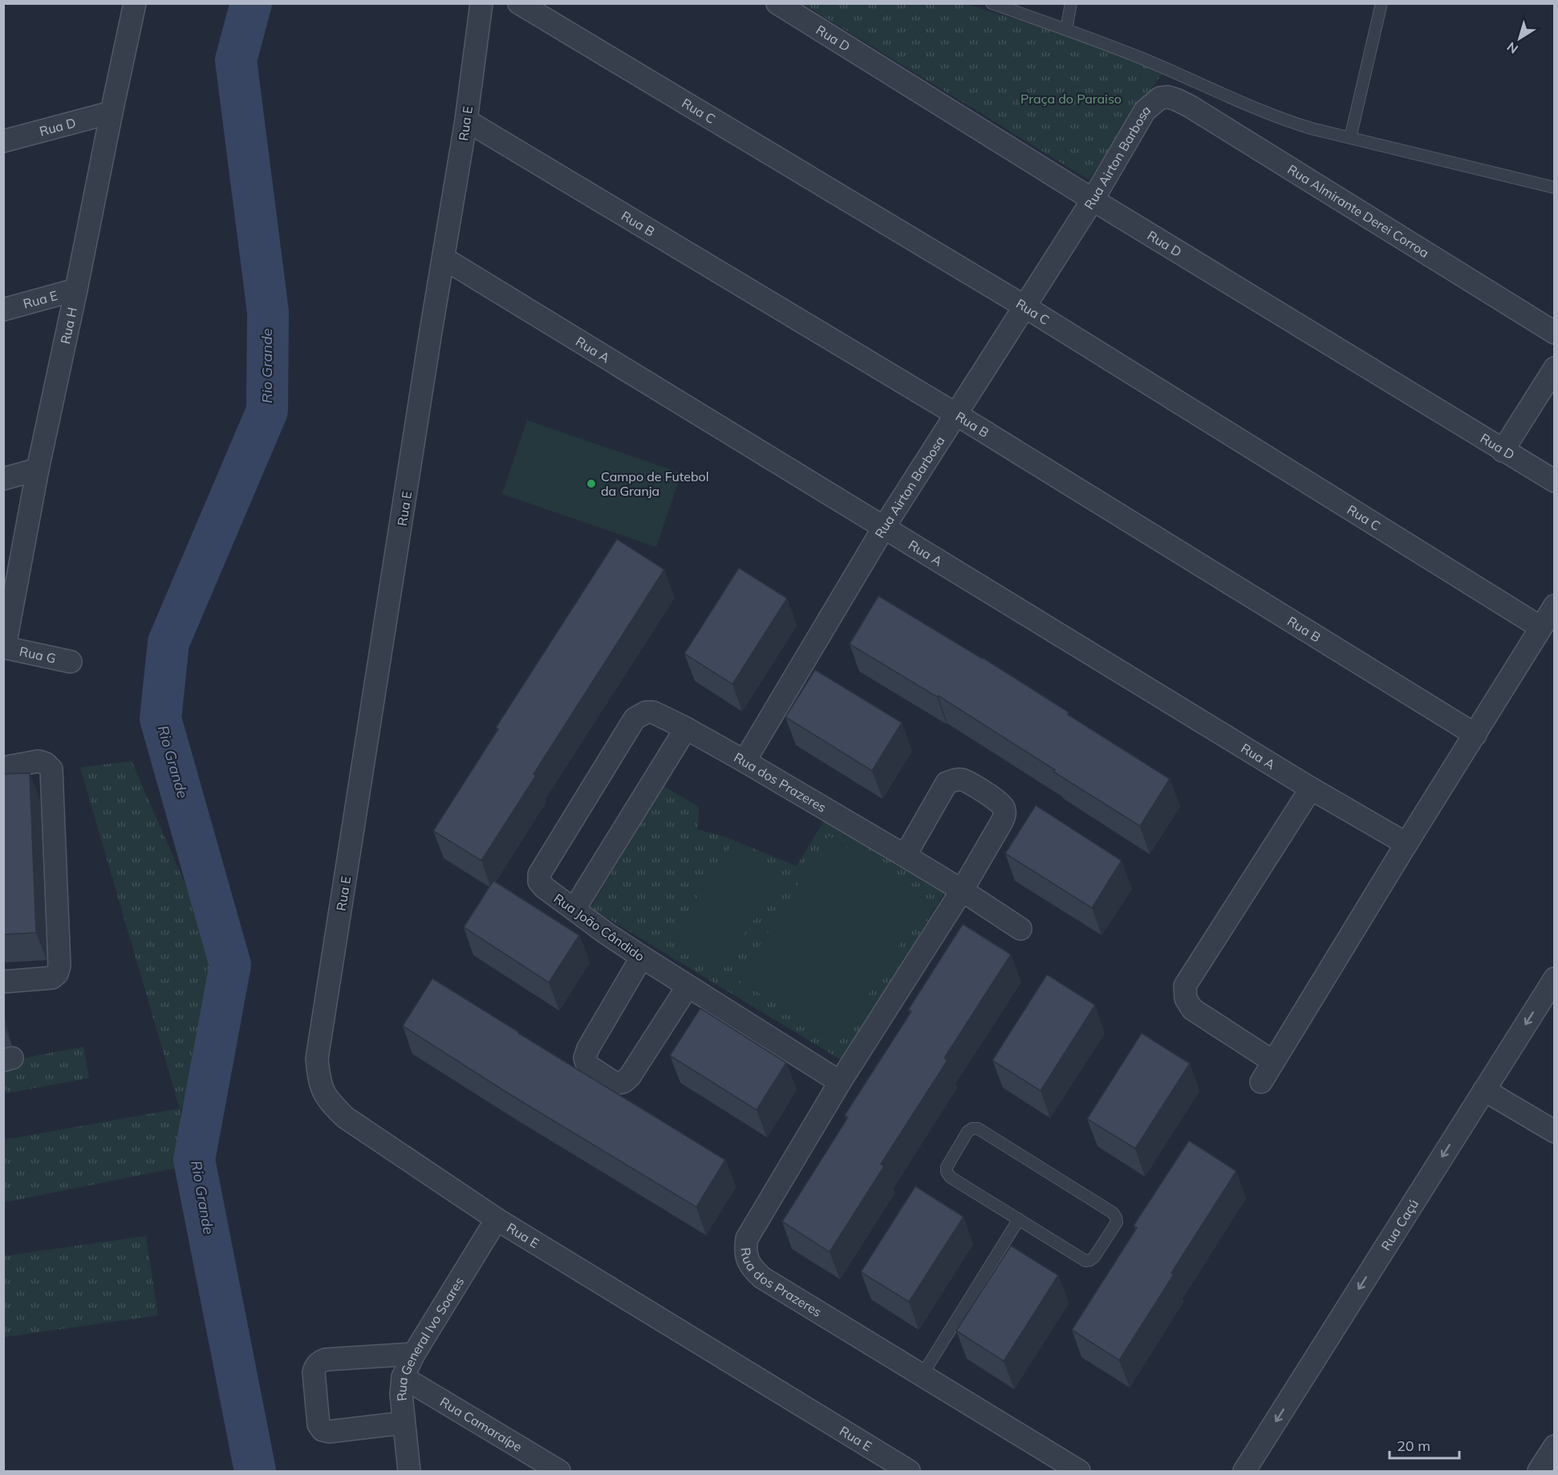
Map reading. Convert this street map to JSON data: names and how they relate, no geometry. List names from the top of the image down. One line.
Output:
{"streets":{"street":["Rua D","Rua C","Rua E","Rua Airton Barbosa","Rua Almirante Derei Corroa","Rua B","Rua H","Rua A","Rua G","Rua dos Prazeres","Rua João Cândido","Rua Caçú","Rua General Ivo Soares","Rua Camaraípe"]},"crossings":[["Rua D","Rua Airton Barbosa"],["Rua D","Rua H"],["Rua C","Rua Airton Barbosa"],["Rua E","Rua B"],["Rua E","Rua H"],["Rua E","Rua A"],["Rua E","Rua General Ivo Soares"],["Rua Airton Barbosa","Rua Almirante Derei Corroa"],["Rua Airton Barbosa","Rua B"],["Rua Airton Barbosa","Rua A"],["Rua Airton Barbosa","Rua dos Prazeres"],["Rua H","Rua G"],["Rua dos Prazeres","Rua João Cândido"],["Rua General Ivo Soares","Rua Camaraípe"]],"one_way":["Rua Caçú"],"water":["Rio Grande"],"parks":["Praça do Paraiso"],"places":["Campo de Futebol da Granja"],"scale_bar":"20 m","north":"bottom left"}
